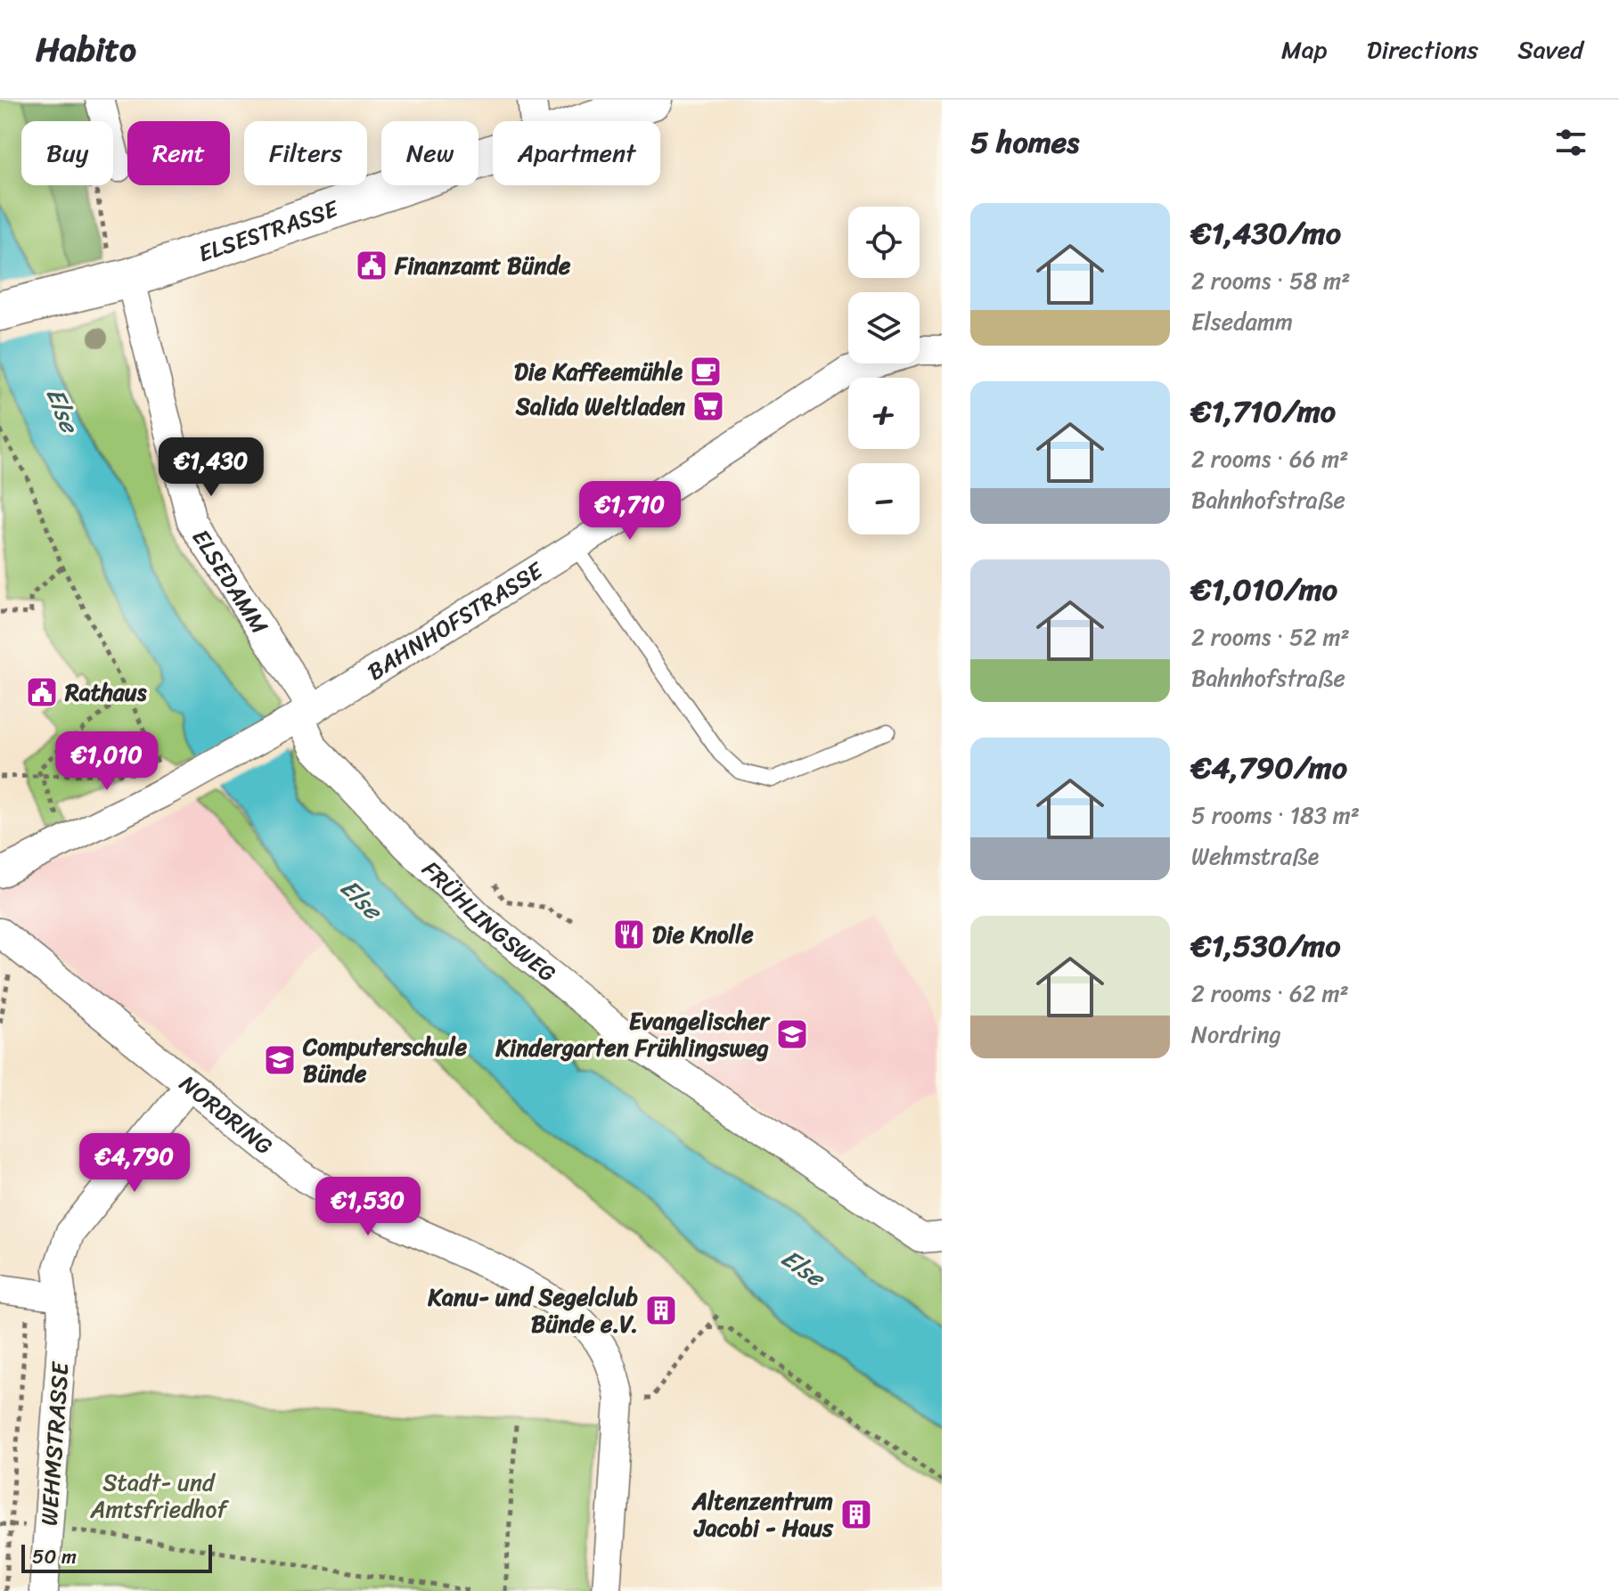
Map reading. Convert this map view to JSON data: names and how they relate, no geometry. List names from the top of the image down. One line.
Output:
{"streets":{"street":["ELSESTRASSE","ELSEDAMM","BAHNHOFSTRASSE","FRÜHLINGSWEG","NORDRING","WEHMSTRASSE"]},"crossings":[["ELSESTRASSE","ELSEDAMM"],["ELSEDAMM","BAHNHOFSTRASSE"],["ELSEDAMM","FRÜHLINGSWEG"],["BAHNHOFSTRASSE","FRÜHLINGSWEG"],["NORDRING","WEHMSTRASSE"]],"water":["Else"],"parks":["Stadt- und Amtsfriedhof"],"places":{"public building":["Finanzamt Bünde","Rathaus"],"cafe":["Die Kaffeemühle"],"supermarket":["Salida Weltladen"],"restaurant":["Die Knolle"],"school or university":["Evangelischer Kindergarten Frühlingsweg","Computerschule Bünde"],"building":["Kanu- und Segelclub Bünde e.V.","Altenzentrum Jacobi - Haus"]},"scale_bar":"50 m","page":{"header":"Habito","nav":["Map","Directions","Saved"],"heading":"5 homes","chip":["Buy","Rent","Filters","New","Apartment"],"list":[{"name":"€1,430/mo","note":"2 rooms · 58 m² · Elsedamm"},{"name":"€1,710/mo","note":"2 rooms · 66 m² · Bahnhofstraße"},{"name":"€1,010/mo","note":"2 rooms · 52 m² · Bahnhofstraße"},{"name":"€4,790/mo","note":"5 rooms · 183 m² · Wehmstraße"},{"name":"€1,530/mo","note":"2 rooms · 62 m² · Nordring"}],"map_buttons":["+","−"],"price":["€1,430","€1,710","€1,010","€4,790","€1,530"],"scale":"50 m"}}
